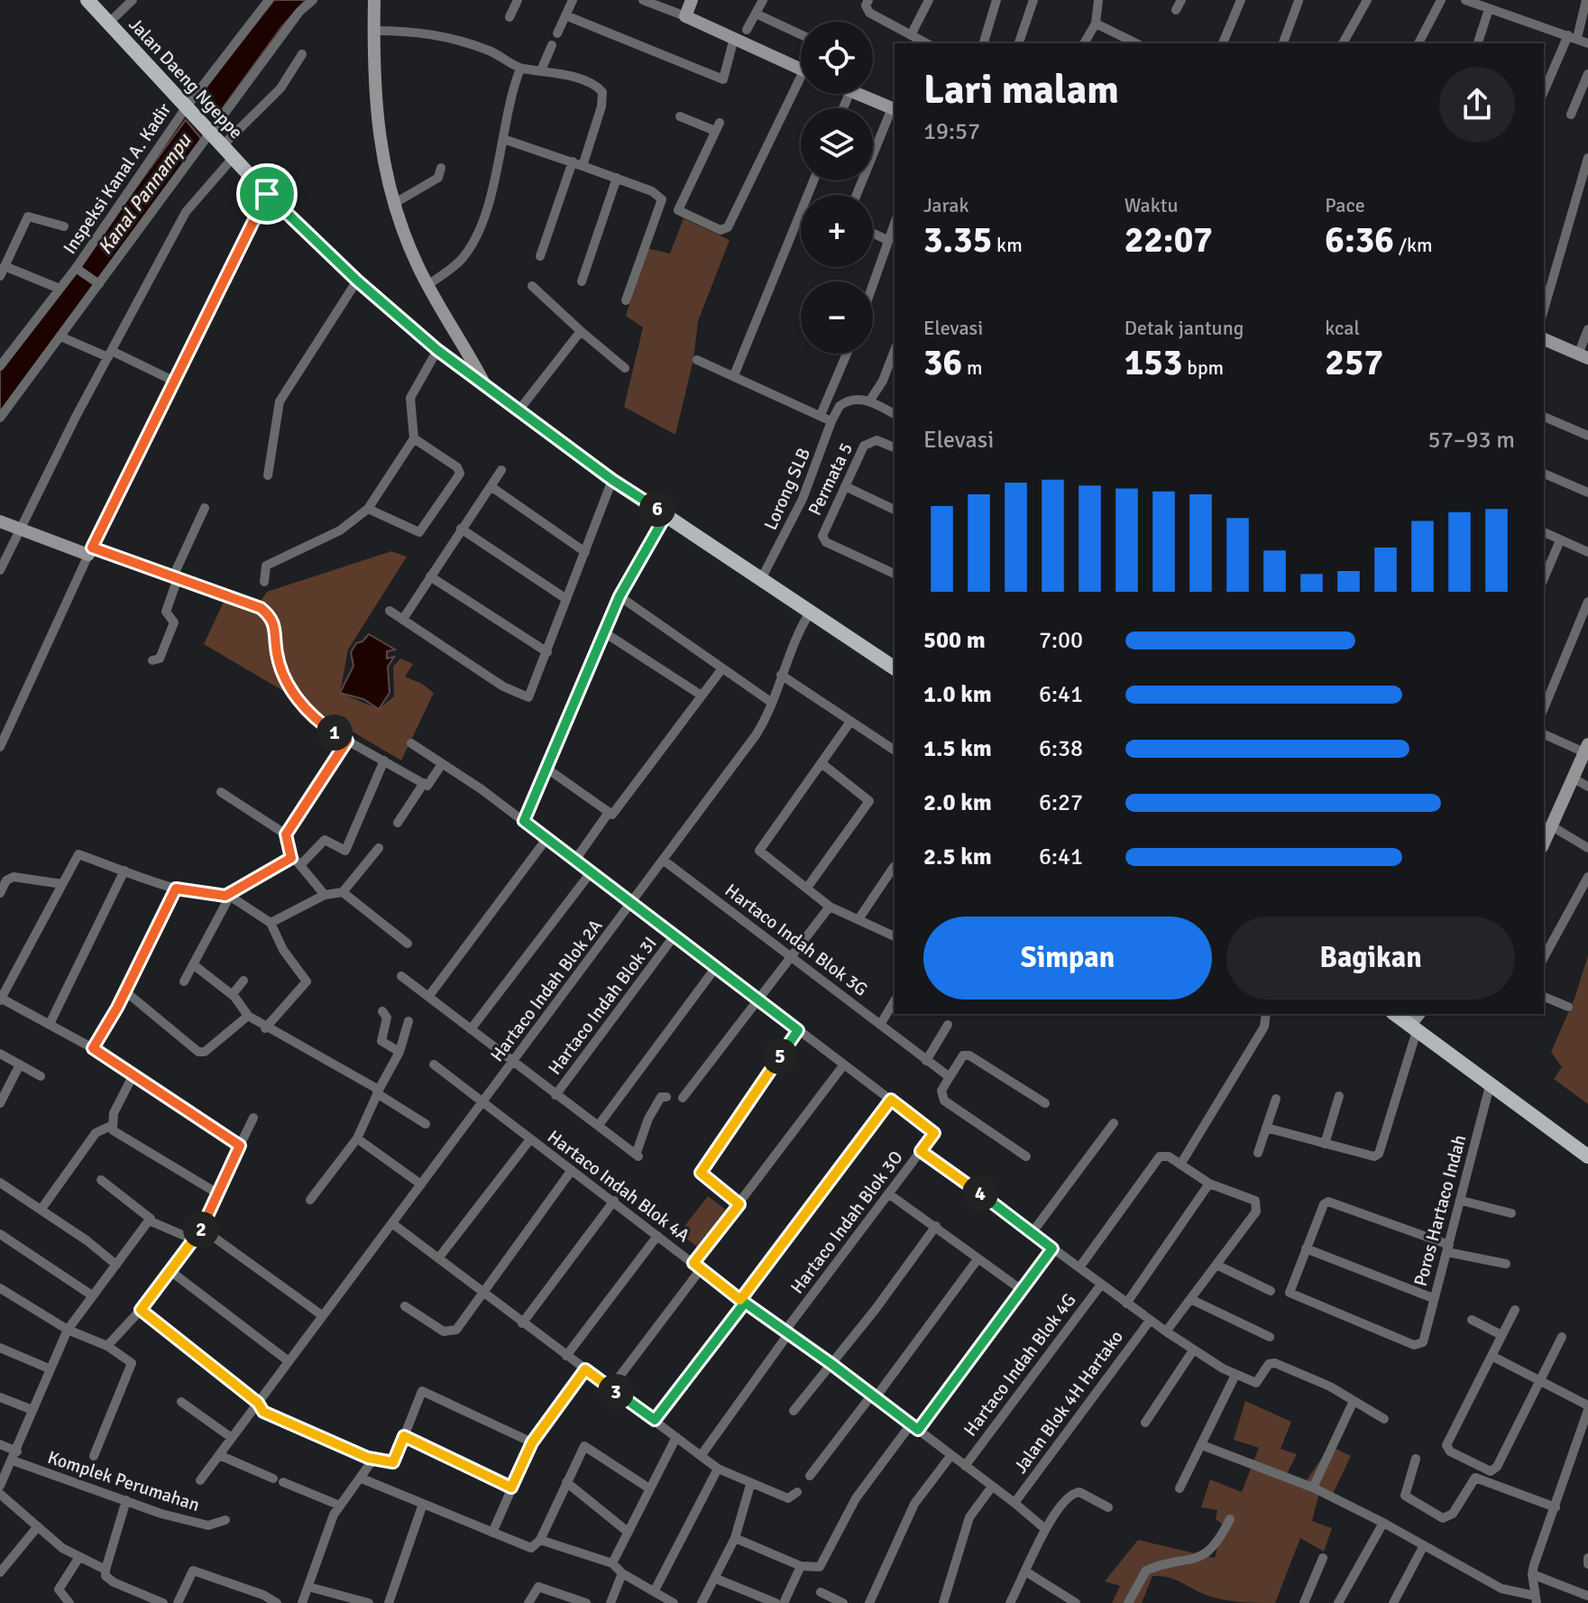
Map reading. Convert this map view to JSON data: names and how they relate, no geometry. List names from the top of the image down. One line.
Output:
{"streets":{"main road":["Jalan Daeng Ngeppe"],"street":["Inspeksi Kanal A. Kadir","Permata 5","Lorong SLB","Hartaco Indah Blok 3G","Hartaco Indah Blok 2A","Hartaco Indah Blok 3I","Hartaco Indah Blok 4A","Poros Hartaco Indah","Hartaco Indah Blok 3O","Hartaco Indah Blok 4G","Jalan Blok 4H Hartako","Komplek Perumahan"]},"crossings":[["Jalan Daeng Ngeppe","Inspeksi Kanal A. Kadir"],["Jalan Daeng Ngeppe","Lorong SLB"],["Jalan Daeng Ngeppe","Hartaco Indah Blok 2A"],["Hartaco Indah Blok 3G","Hartaco Indah Blok 2A"],["Hartaco Indah Blok 2A","Hartaco Indah Blok 4A"],["Hartaco Indah Blok 2A","Komplek Perumahan"],["Hartaco Indah Blok 4A","Hartaco Indah Blok 3O"],["Hartaco Indah Blok 4A","Hartaco Indah Blok 4G"],["Hartaco Indah Blok 4A","Jalan Blok 4H Hartako"]],"water":["Kanal Pannampu"],"page":{"map_buttons":["+","−"],"heading":["Lari malam","19:57"],"stats":[["Jarak","3.35 km"],["Waktu","22:07"],["Pace","6:36 /km"],["Elevasi","36 m"],["Detak jantung","153 bpm"],["kcal","257"]],"chart":["Elevasi","57–93 m"],"pins":["6","1","5","4","2","3"],"list":[{"name":"500 m","note":"7:00"},{"name":"1.0 km","note":"6:41"},{"name":"1.5 km","note":"6:38"},{"name":"2.0 km","note":"6:27"},{"name":"2.5 km","note":"6:41"}],"buttons":["Simpan","Bagikan"]}}
